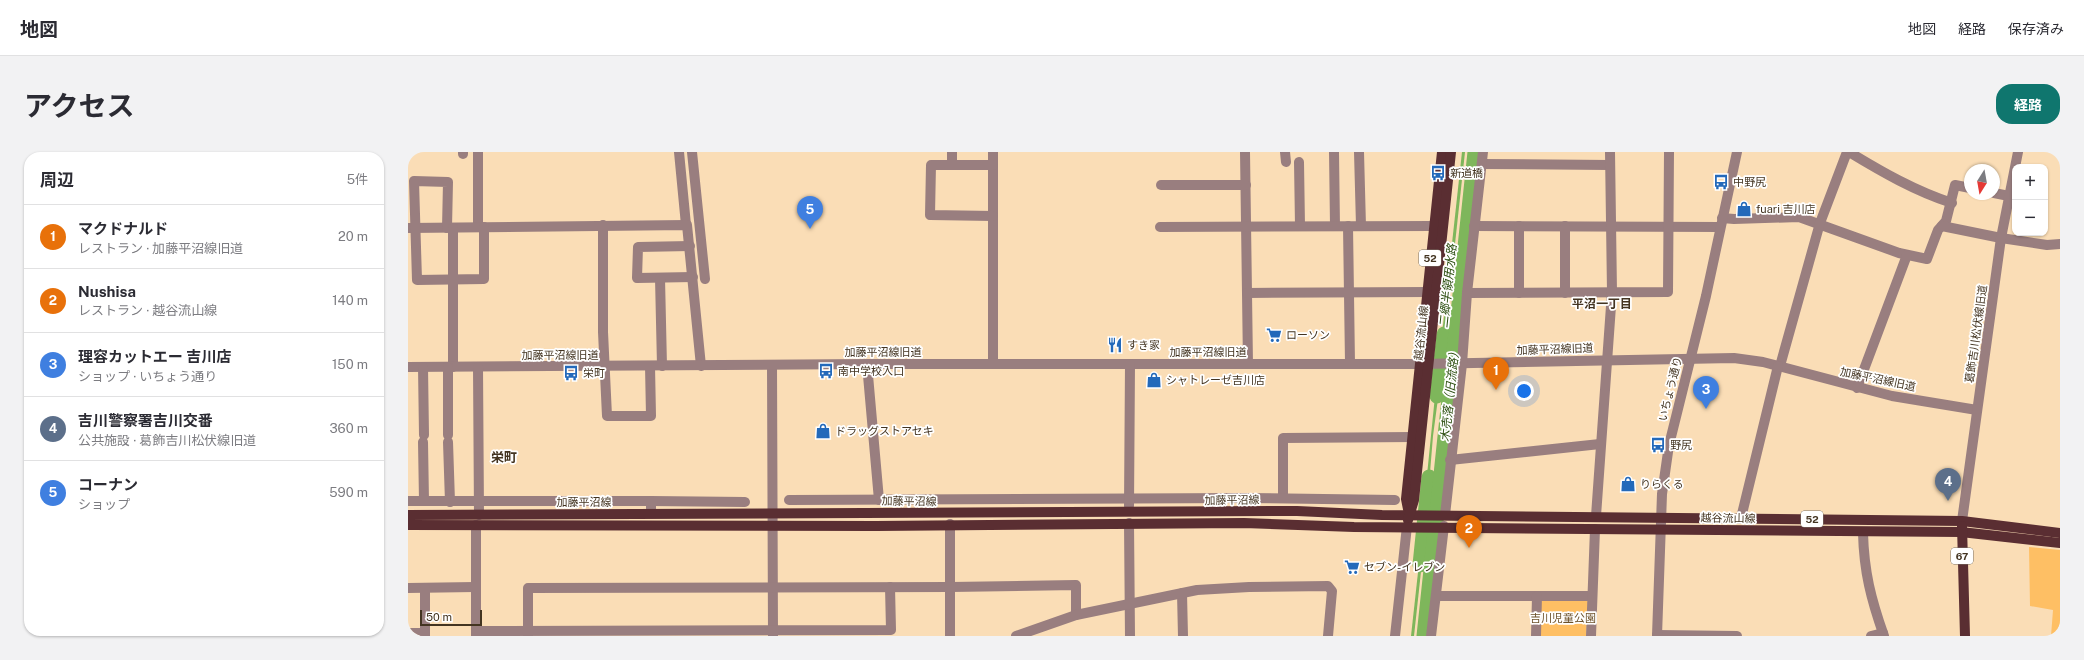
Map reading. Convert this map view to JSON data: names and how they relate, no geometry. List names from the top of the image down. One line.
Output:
{"streets":{"main road":["52","越谷流山線","加藤平沼線","67"],"street":["葛飾吉川松伏線旧道","加藤平沼線旧道","いちょう通り"]},"crossings":[["越谷流山線","葛飾吉川松伏線旧道"],["越谷流山線","加藤平沼線旧道"],["越谷流山線","いちょう通り"],["越谷流山線","加藤平沼線"],["越谷流山線","67"],["葛飾吉川松伏線旧道","加藤平沼線旧道"],["葛飾吉川松伏線旧道","67"],["加藤平沼線旧道","いちょう通り"]],"districts":["平沼一丁目","栄町"],"water":["二郷半領用水路","木売落（旧流路）"],"parks":["吉川児童公園"],"places":{"bus stop":["新道橋","中野尻","南中学校入口","栄町","野尻"],"shop":["fuari 吉川店","シャトレーゼ吉川店","ドラッグストアセキ","りらくる"],"supermarket":["ローソン","セブン-イレブン"],"restaurant":["すき家"]},"scale_bar":"50 m","north":"bottom","page":{"header":"地図","nav":["地図","経路","保存済み"],"title":"アクセス","buttons":"経路","heading":["周辺","5件"],"map_buttons":["+","−"],"pins":["5","1","3","4","2"],"list":[{"mark":"1","name":"マクドナルド","note":"レストラン · 加藤平沼線旧道","value":"20 m"},{"mark":"2","name":"Nushisa","note":"レストラン · 越谷流山線","value":"140 m"},{"mark":"3","name":"理容カットエー 吉川店","note":"ショップ · いちょう通り","value":"150 m"},{"mark":"4","name":"吉川警察署吉川交番","note":"公共施設 · 葛飾吉川松伏線旧道","value":"360 m"},{"mark":"5","name":"コーナン","note":"ショップ","value":"590 m"}],"scale":"50 m"}}
